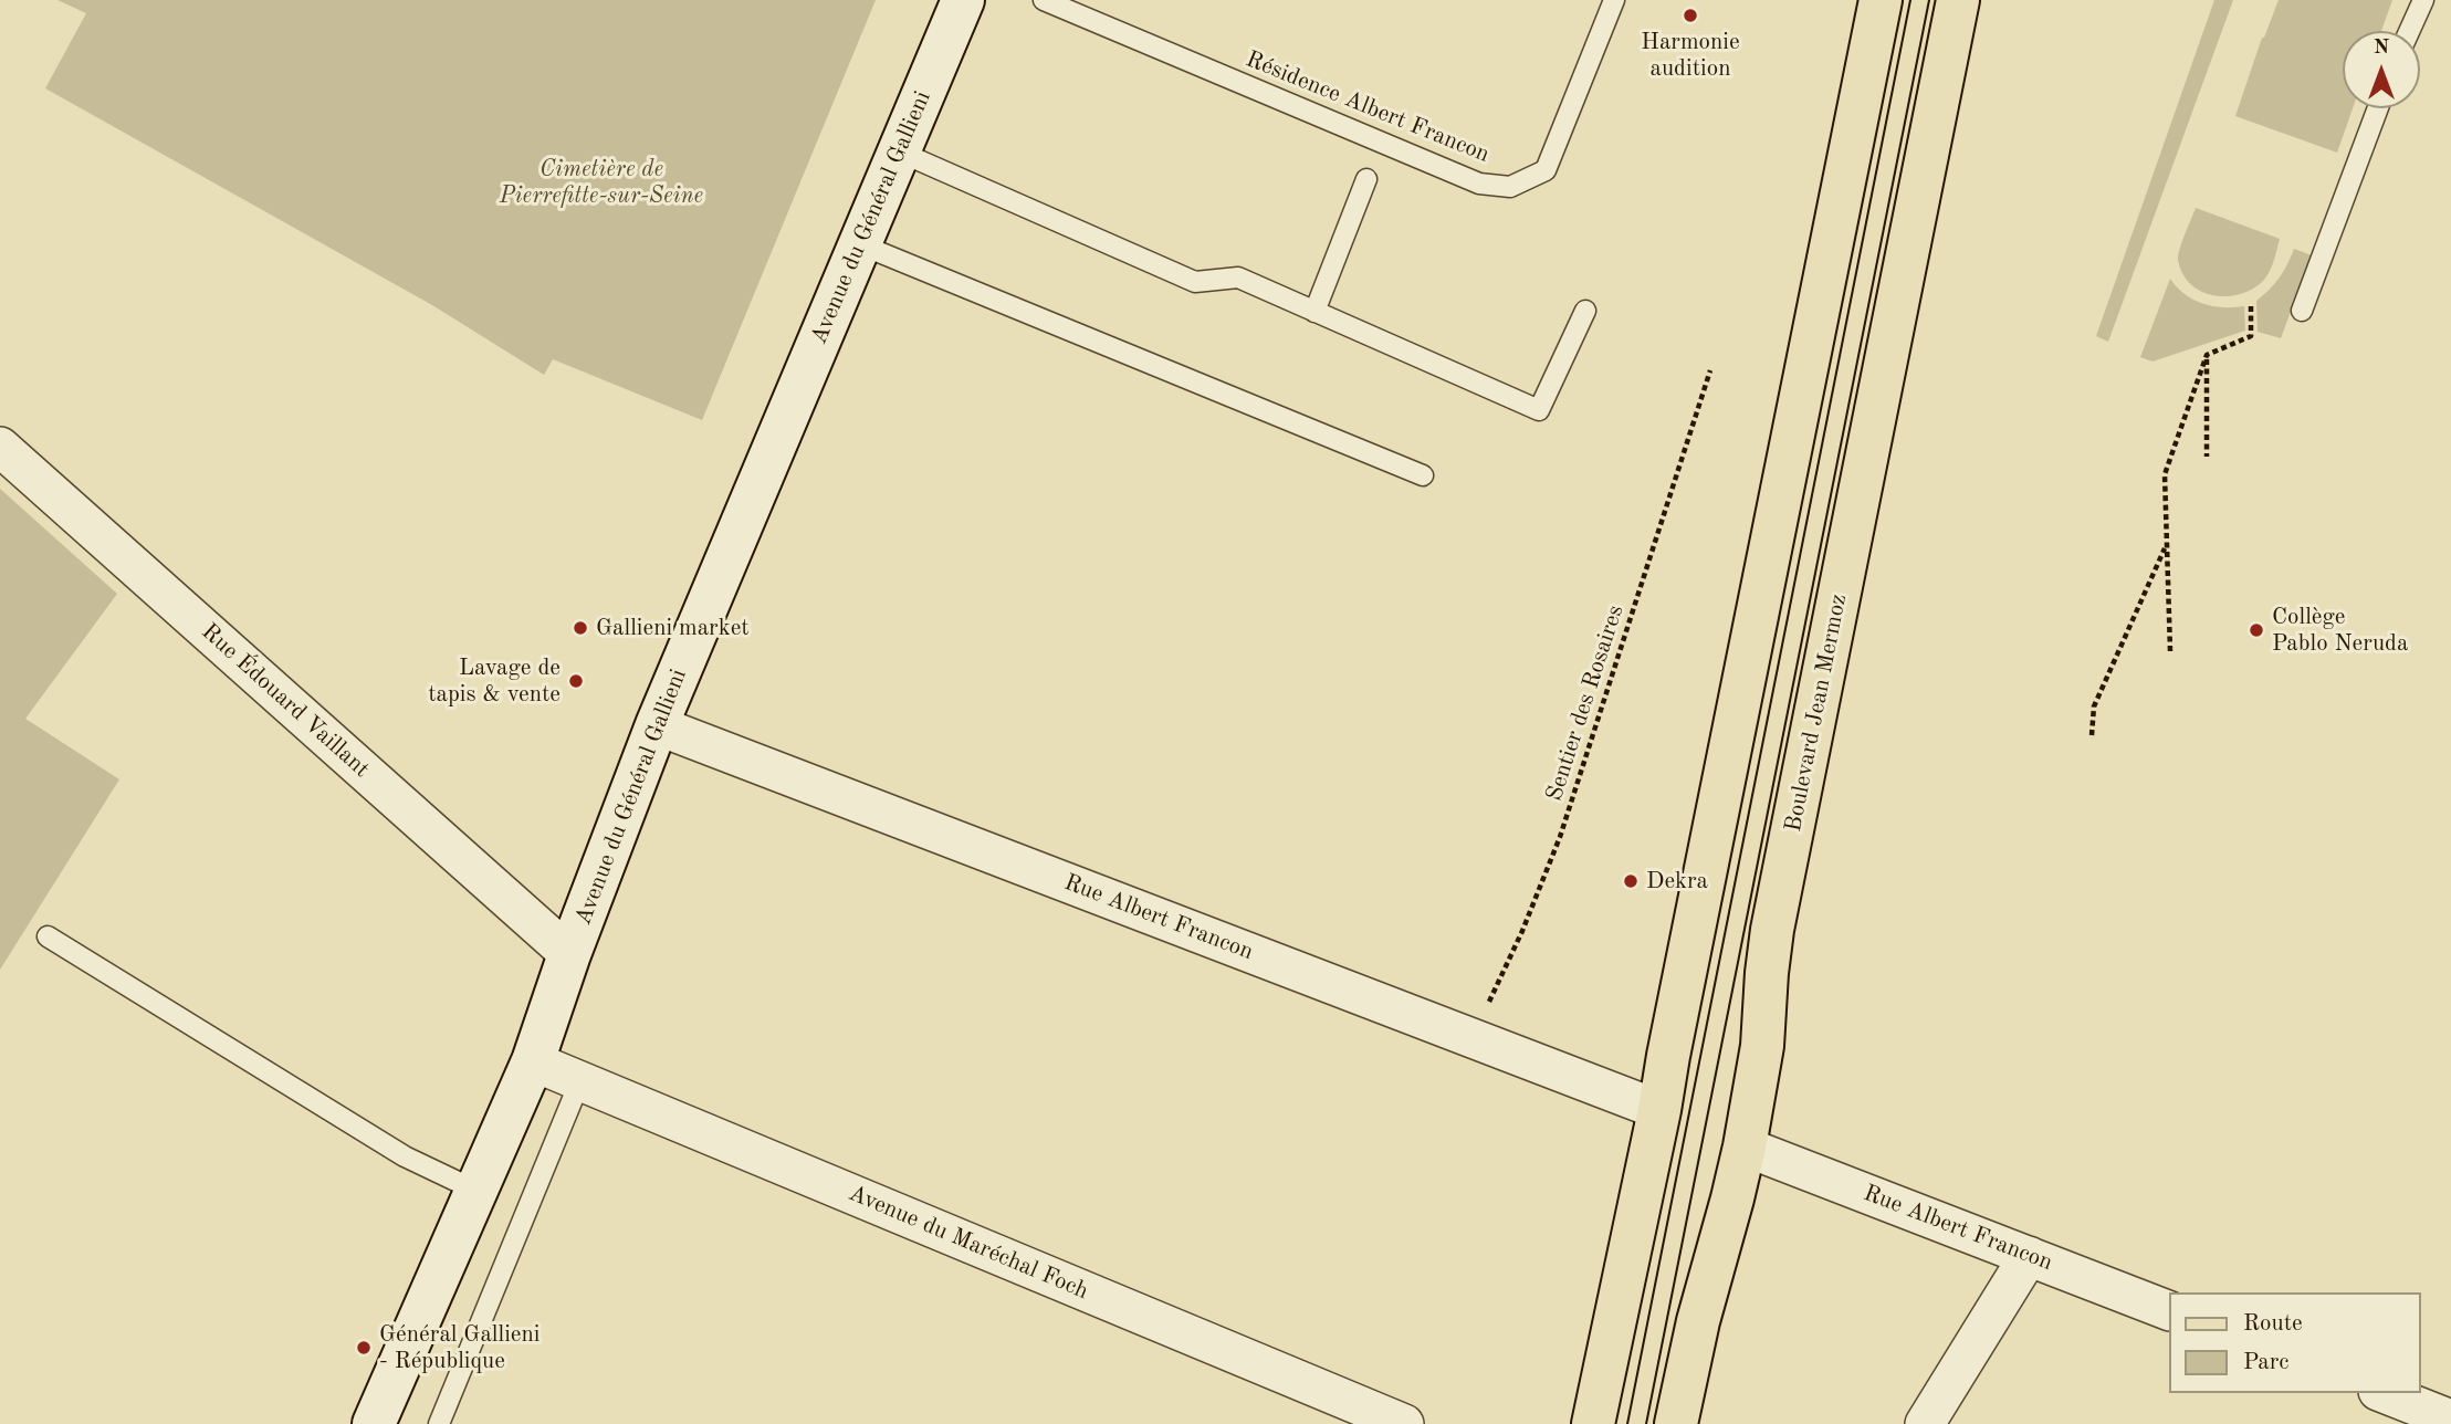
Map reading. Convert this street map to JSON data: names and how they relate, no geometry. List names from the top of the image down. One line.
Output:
{"streets":{"main road":["Boulevard Jean Mermoz"],"street":["Avenue du Général Gallieni","Rue Édouard Vaillant","Rue Albert Francon","Avenue du Maréchal Foch"],"lane":["Résidence Albert Francon"],"path":["Sentier des Rosaires"]},"crossings":[["Avenue du Général Gallieni","Rue Édouard Vaillant"],["Avenue du Général Gallieni","Rue Albert Francon"],["Avenue du Général Gallieni","Avenue du Maréchal Foch"],["Sentier des Rosaires","Rue Albert Francon"],["Boulevard Jean Mermoz","Rue Albert Francon"]],"parks":["Cimetière de Pierrefitte-sur-Seine"],"places":["Harmonie audition","Gallieni market","Collège Pablo Neruda","Lavage de tapis & vente","Dekra","Général Gallieni - République"],"legend":["Route","Parc"],"north":"top"}
